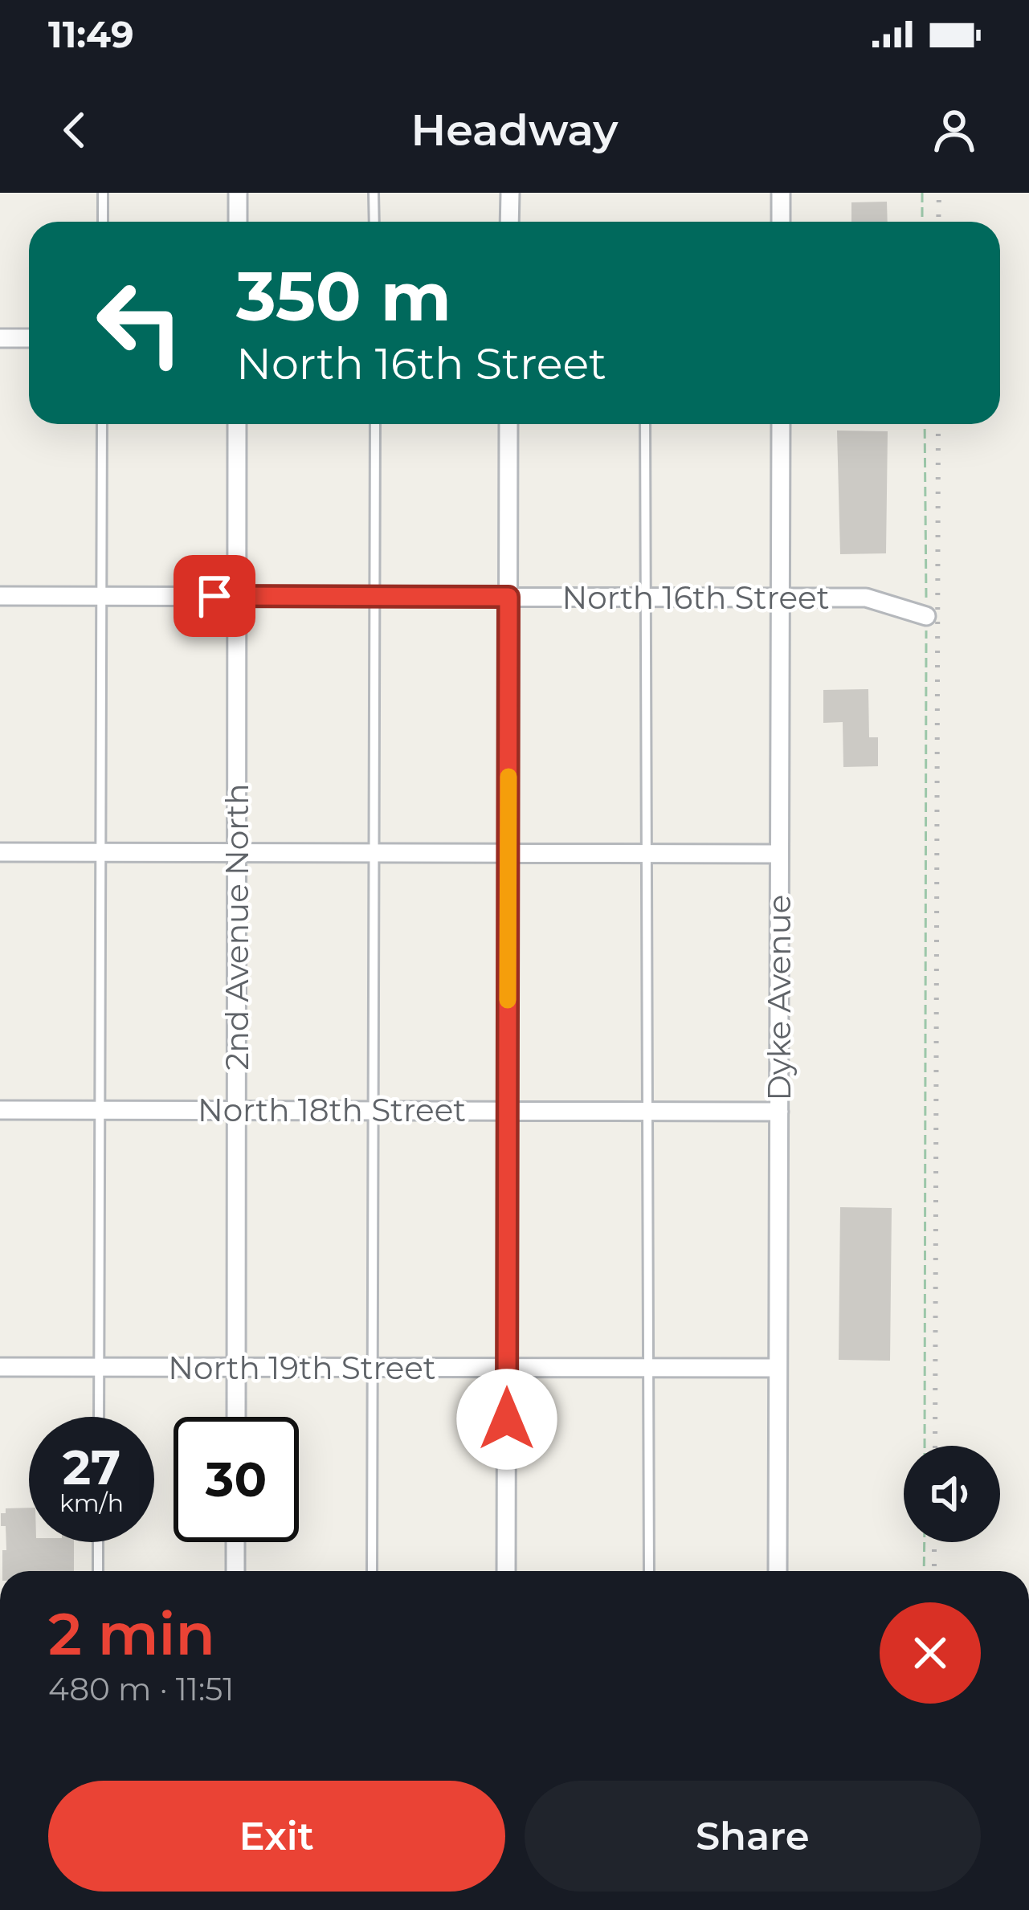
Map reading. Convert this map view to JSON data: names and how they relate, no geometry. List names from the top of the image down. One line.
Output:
{"streets":{"street":["North 16th Street","2nd Avenue North","Dyke Avenue","North 18th Street","North 19th Street"]},"crossings":[["North 16th Street","2nd Avenue North"],["North 16th Street","Dyke Avenue"],["2nd Avenue North","North 18th Street"],["2nd Avenue North","North 19th Street"],["Dyke Avenue","North 18th Street"],["Dyke Avenue","North 19th Street"]],"page":{"status":"11:49","header":"Headway","turn":["350 m","North 16th Street"],"speed":"27 km/h","limit":"30","heading":["2 min","480 m · 11:51"],"buttons":["Exit","Share"]}}
